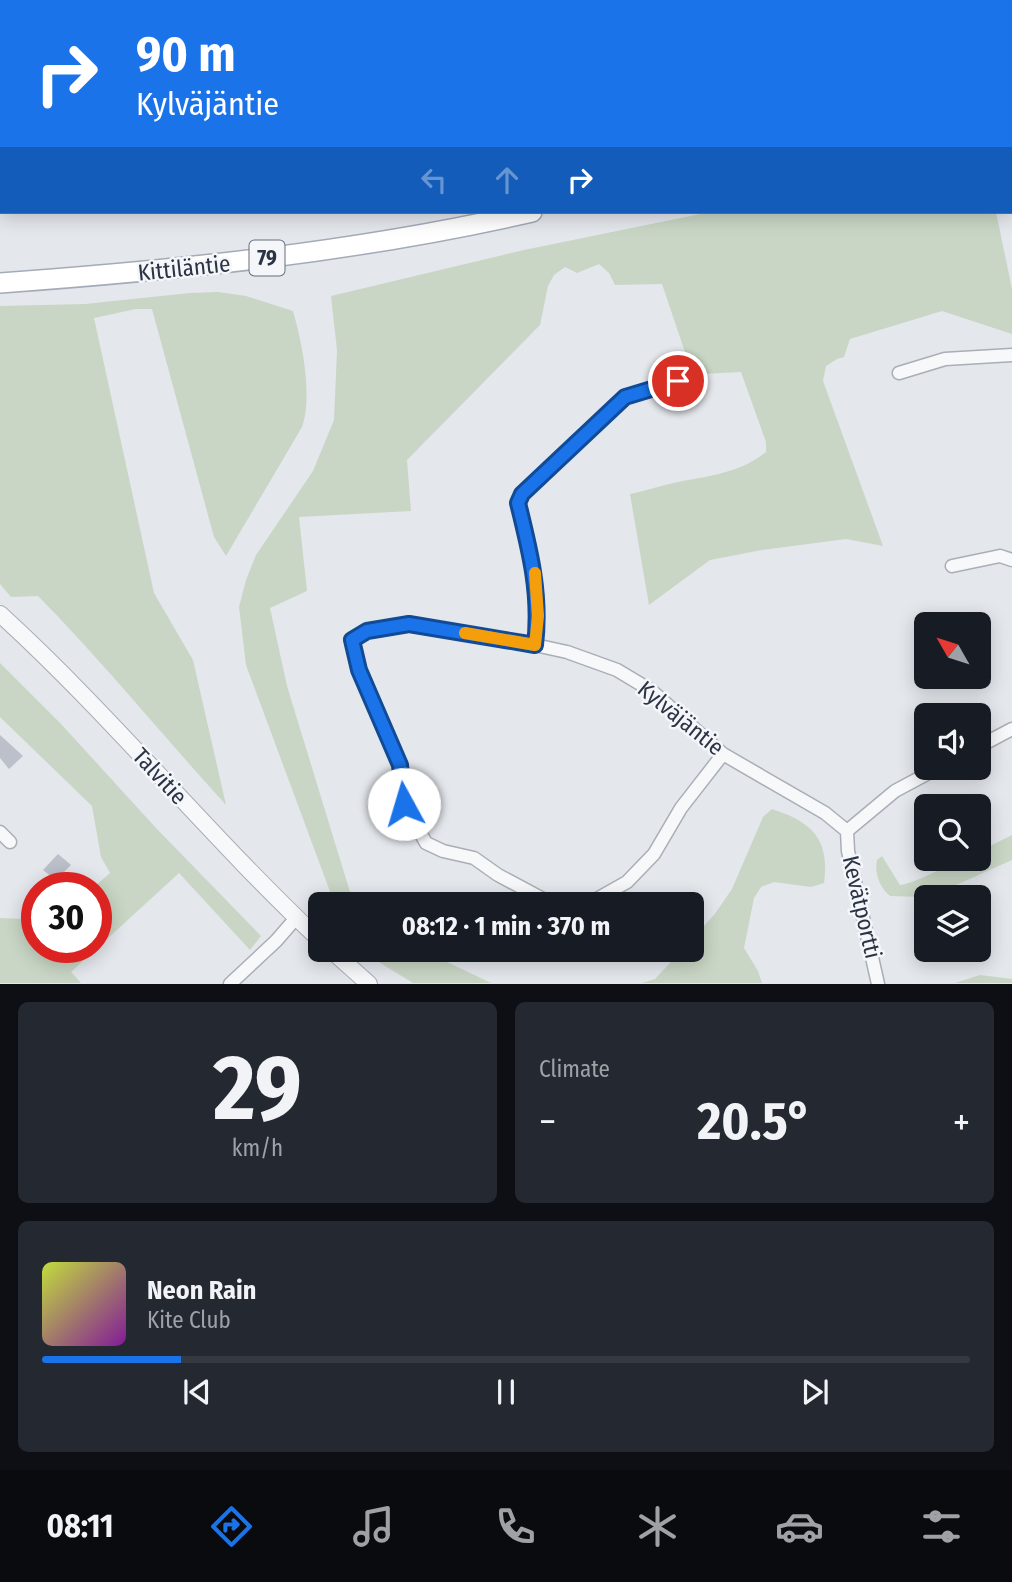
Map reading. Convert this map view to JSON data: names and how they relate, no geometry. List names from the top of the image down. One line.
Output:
{"streets":{"main road":["79","Kittiläntie"],"street":["Kylväjäntie","Talvitie","Kevätportti"]},"crossings":[["Kylväjäntie","Kevätportti"]],"north":"top left","page":{"turn":["90 m","Kylväjäntie"],"limit":"30","trip":"08:12 · 1 min · 370 m","tile":[["29","km/h"],"Climate"],"heat":["−","20.5°","+"],"song":["Neon Rain","Kite Club"],"tabs":"08:11"}}
